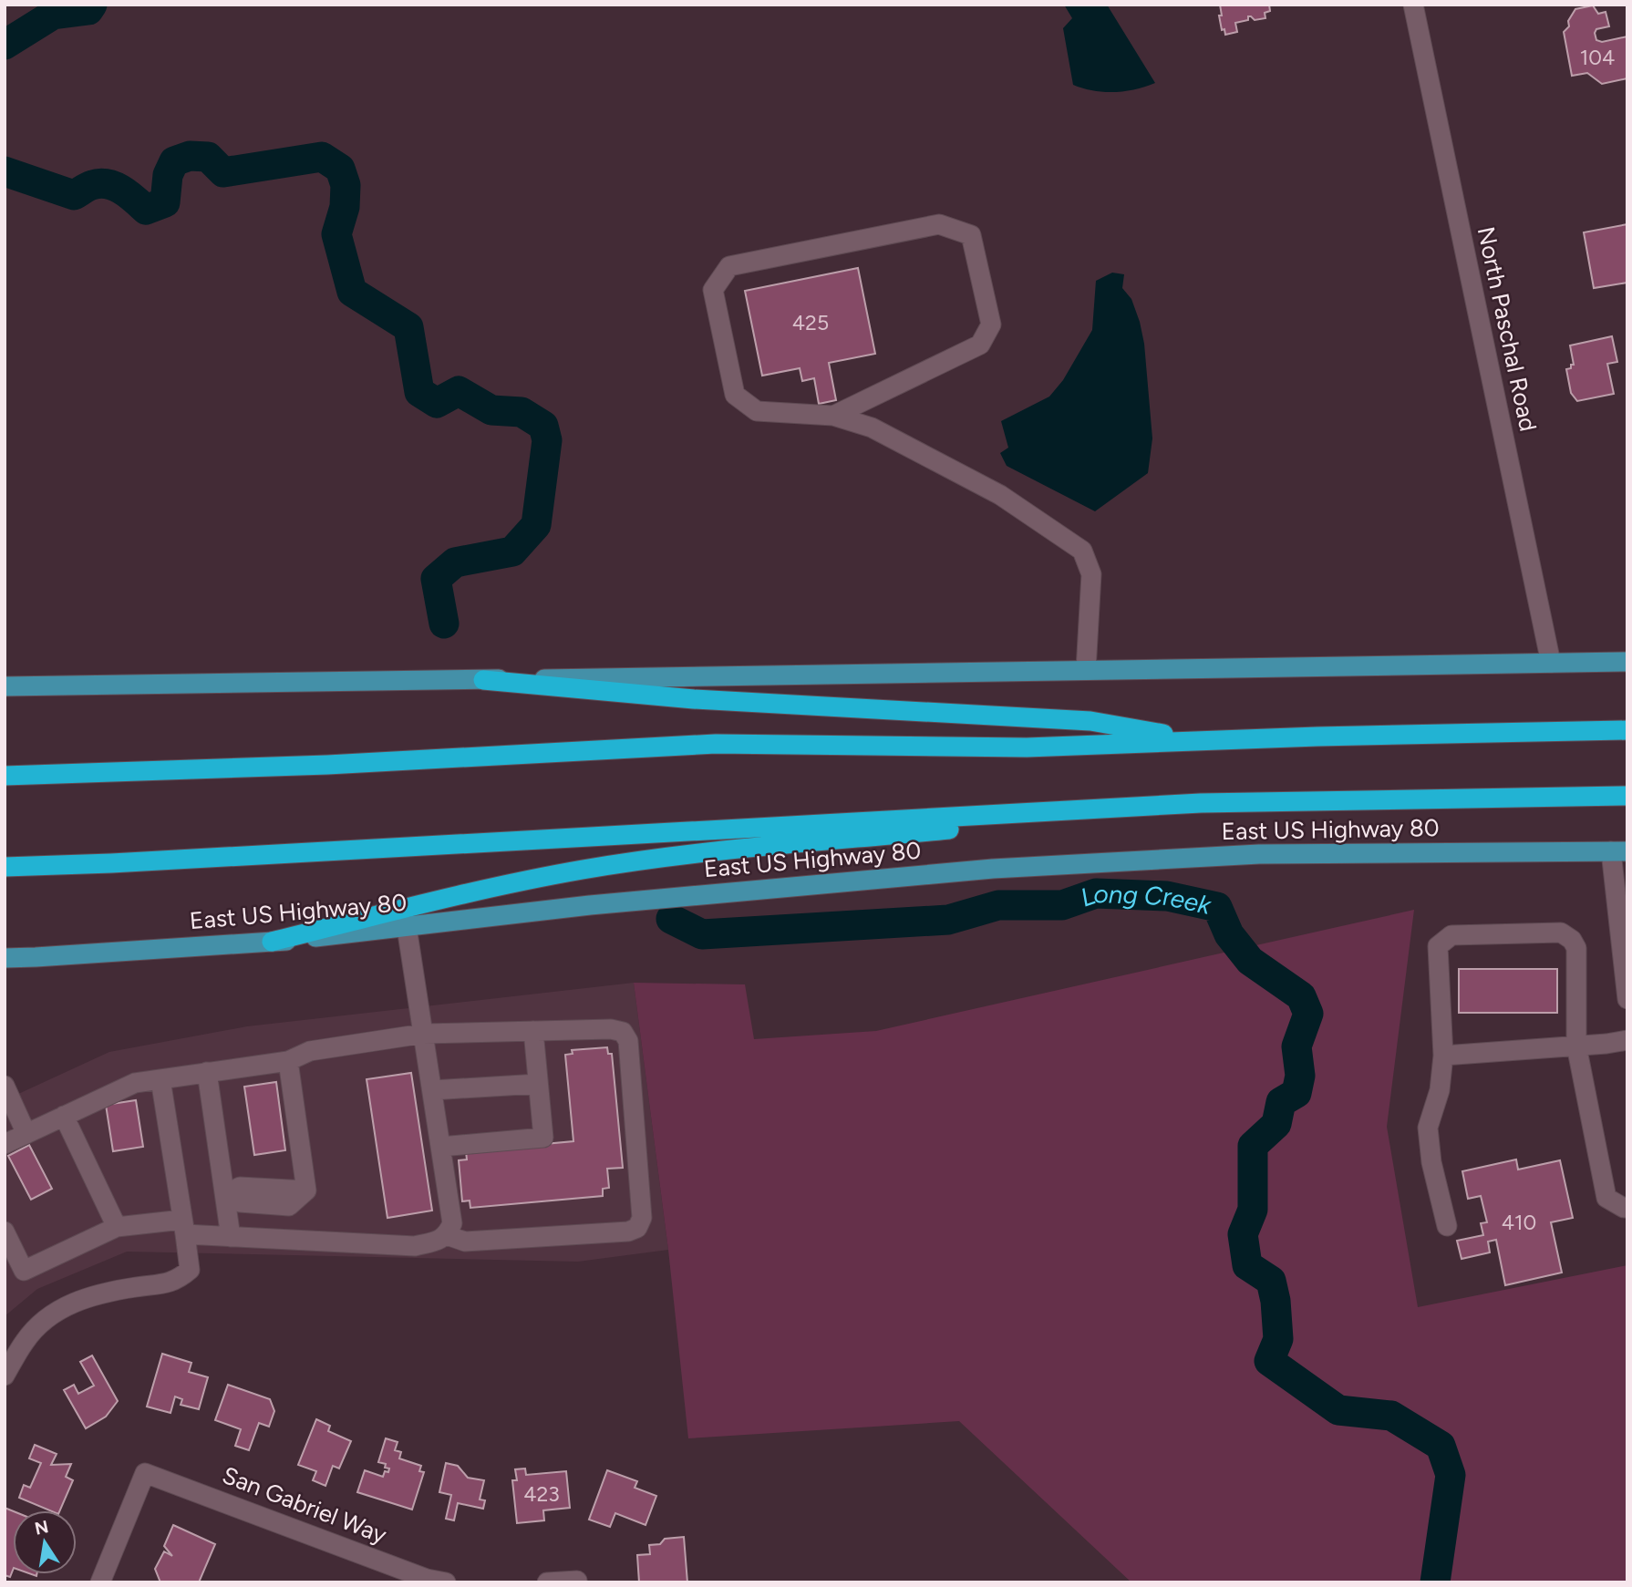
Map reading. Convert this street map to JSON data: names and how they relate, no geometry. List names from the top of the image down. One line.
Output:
{"streets":{"main road":["East US Highway 80"],"street":["North Paschal Road","San Gabriel Way"]},"water":["Long Creek"],"house_numbers":["104","425","410","423"],"north":"top"}
